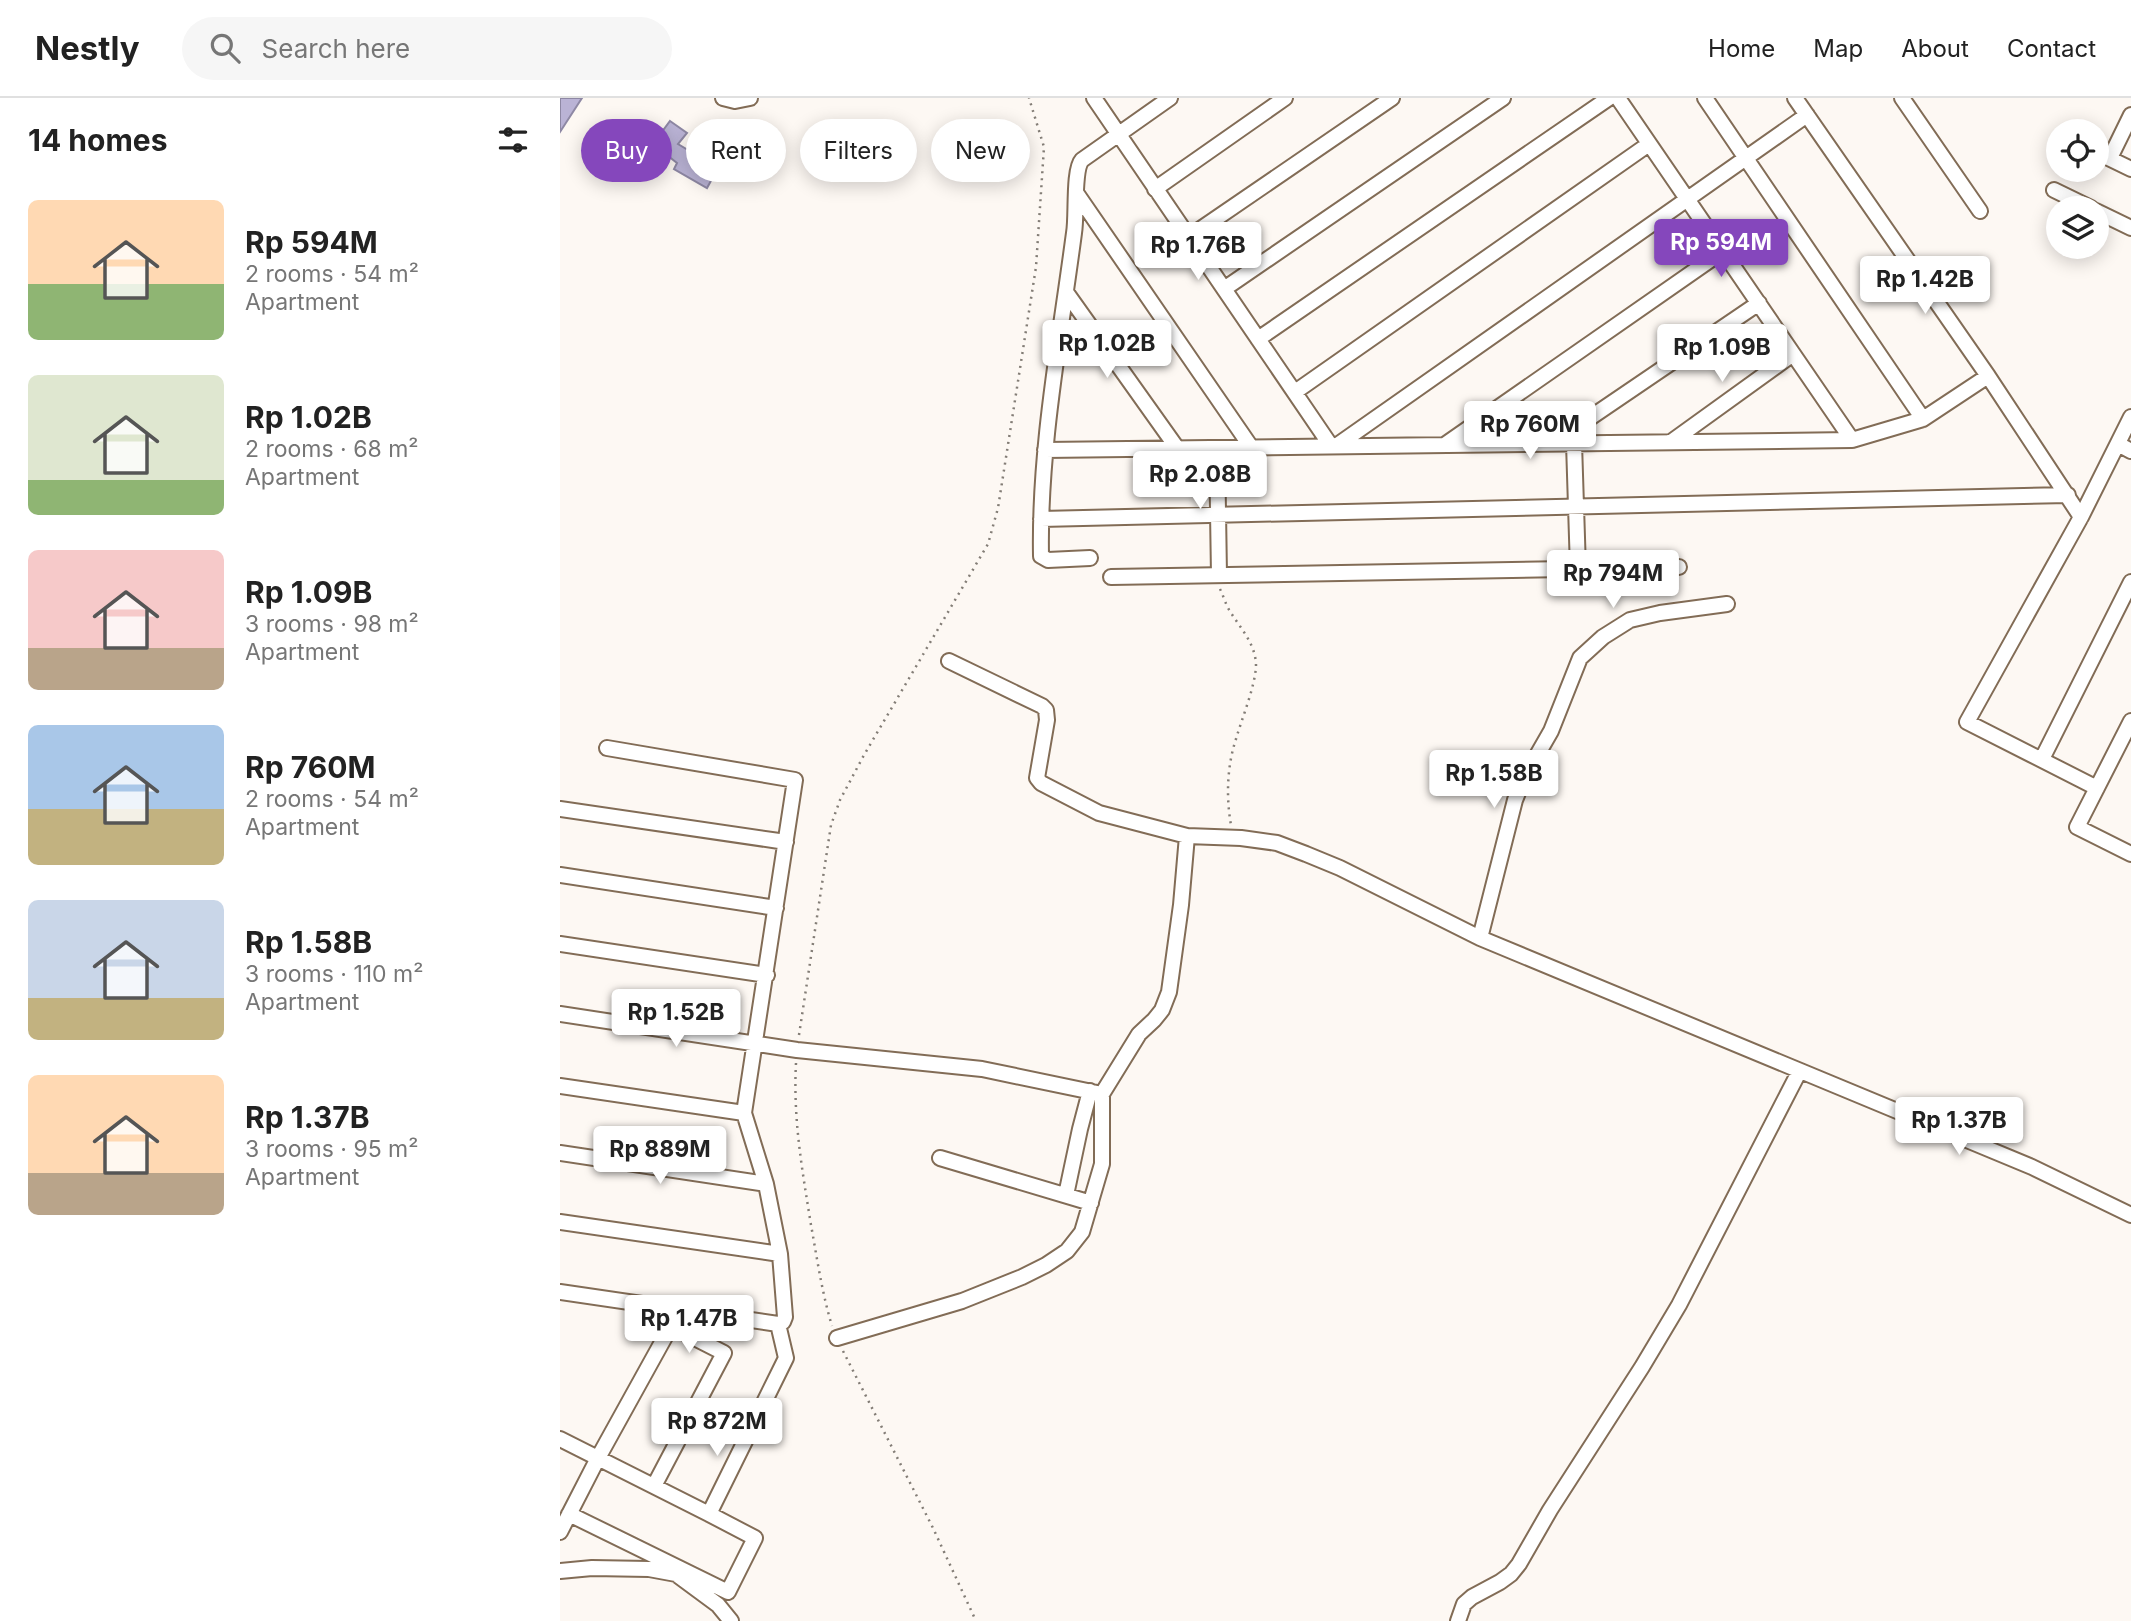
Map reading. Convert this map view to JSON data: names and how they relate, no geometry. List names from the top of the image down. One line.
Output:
{"page":{"header":"Nestly","search":"Search here","nav":["Home","Map","About","Contact"],"heading":"14 homes","chip":["Buy","Rent","Filters","New"],"list":[{"name":"Rp 594M","note":"2 rooms · 54 m² · Apartment"},{"name":"Rp 1.02B","note":"2 rooms · 68 m² · Apartment"},{"name":"Rp 1.09B","note":"3 rooms · 98 m² · Apartment"},{"name":"Rp 760M","note":"2 rooms · 54 m² · Apartment"},{"name":"Rp 1.58B","note":"3 rooms · 110 m² · Apartment"},{"name":"Rp 1.37B","note":"3 rooms · 95 m² · Apartment"}],"price":["Rp 594M","Rp 1.76B","Rp 1.42B","Rp 1.02B","Rp 1.09B","Rp 760M","Rp 2.08B","Rp 794M","Rp 1.58B","Rp 1.52B","Rp 1.37B","Rp 889M","Rp 1.47B","Rp 872M"]}}
